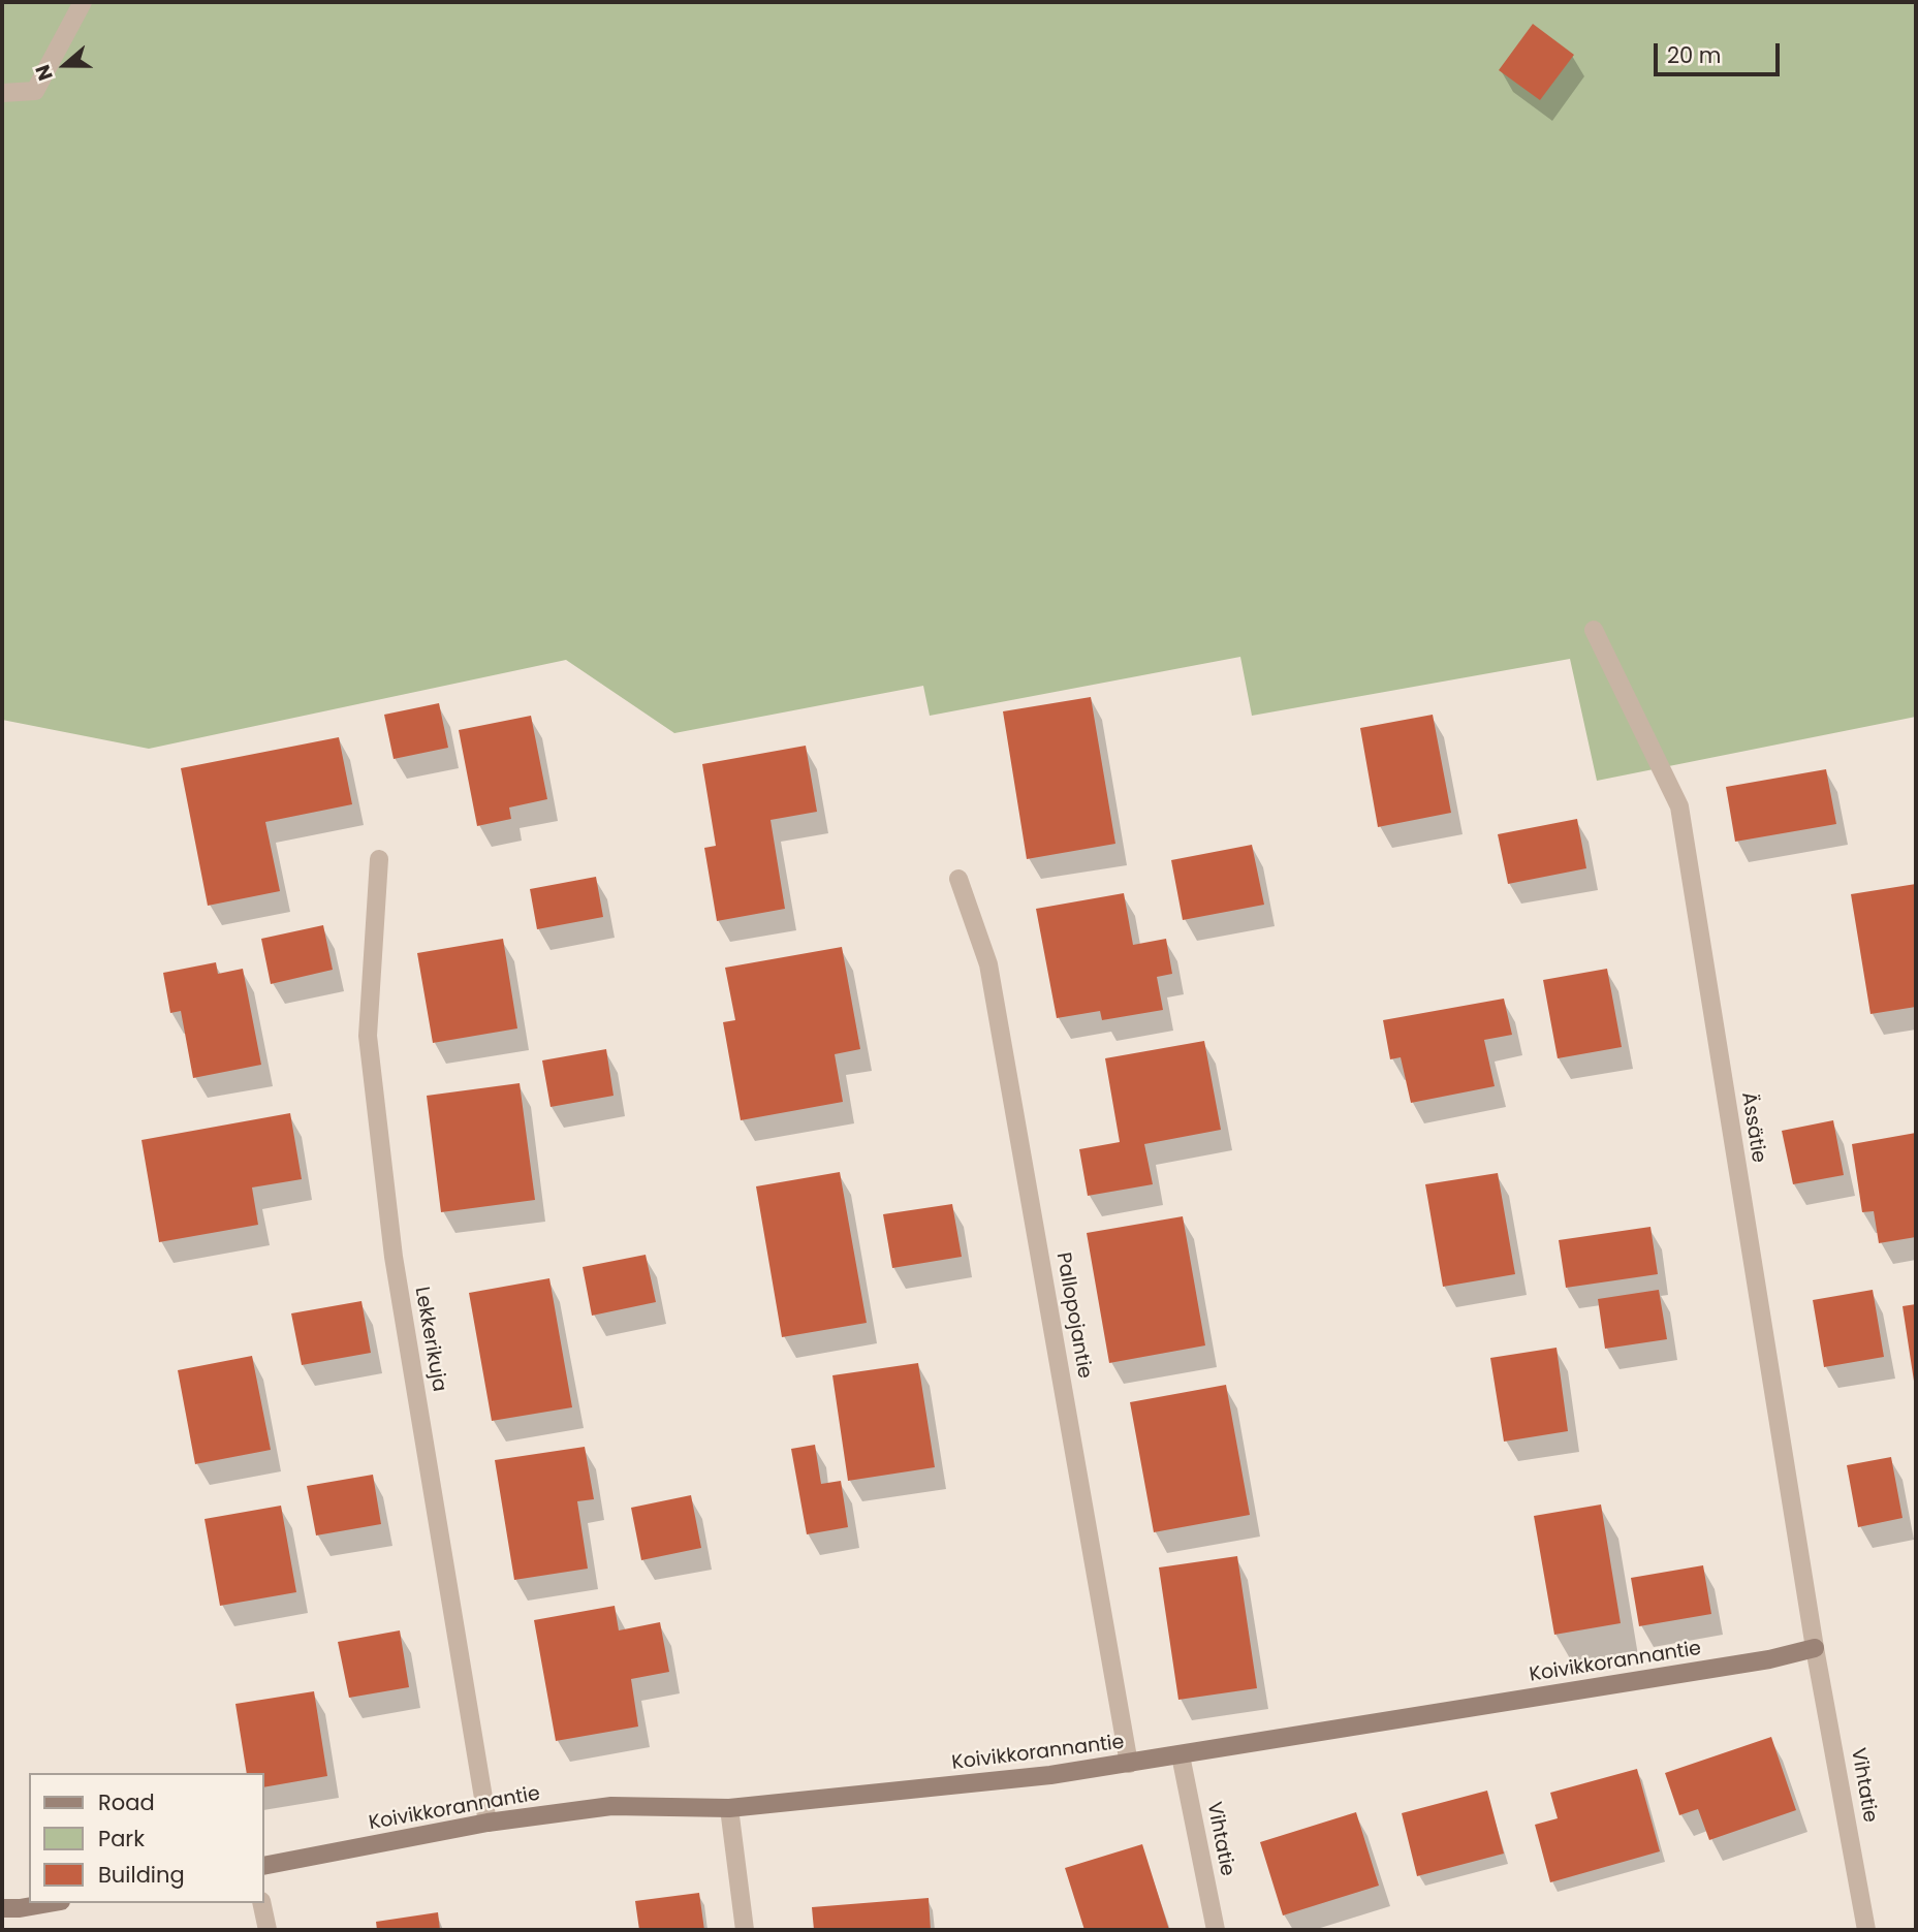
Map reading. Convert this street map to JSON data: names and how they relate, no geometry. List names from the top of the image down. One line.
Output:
{"streets":{"street":["Ässätie","Pallopojantie","Lekkerikuja","Koivikkorannantie","Vihtatie"]},"crossings":[["Ässätie","Koivikkorannantie"],["Ässätie","Vihtatie"],["Pallopojantie","Koivikkorannantie"],["Lekkerikuja","Koivikkorannantie"],["Koivikkorannantie","Vihtatie"]],"legend":["Road","Park","Building"],"scale_bar":"20 m","north":"left"}
